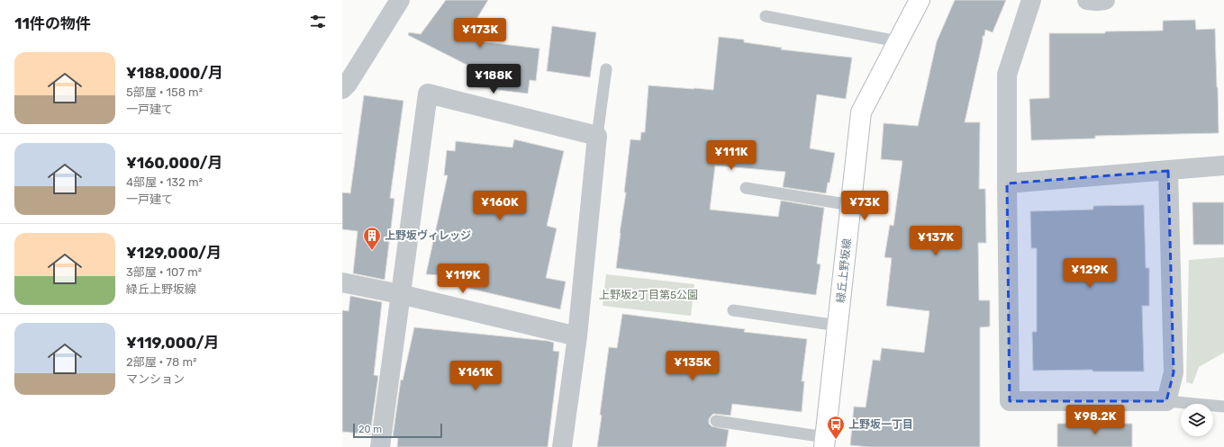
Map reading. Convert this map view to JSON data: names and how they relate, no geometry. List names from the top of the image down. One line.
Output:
{"streets":{"street":["緑丘上野坂線"]},"parks":["上野坂2丁目第5公園"],"places":{"building":["上野坂ヴィレッジ"],"bus stop":["上野坂一丁目"]},"scale_bar":"20 m","page":{"heading":"11件の物件","price":["¥173K","¥188K","¥111K","¥160K","¥73K","¥137K","¥129K","¥119K","¥135K","¥161K","¥98.2K"],"list":[{"name":"¥188,000/月","note":"5部屋 · 158 m² · 一戸建て"},{"name":"¥160,000/月","note":"4部屋 · 132 m² · 一戸建て"},{"name":"¥129,000/月","note":"3部屋 · 107 m² · 緑丘上野坂線"},{"name":"¥119,000/月","note":"2部屋 · 78 m² · マンション"}],"scale":"20 m"}}
